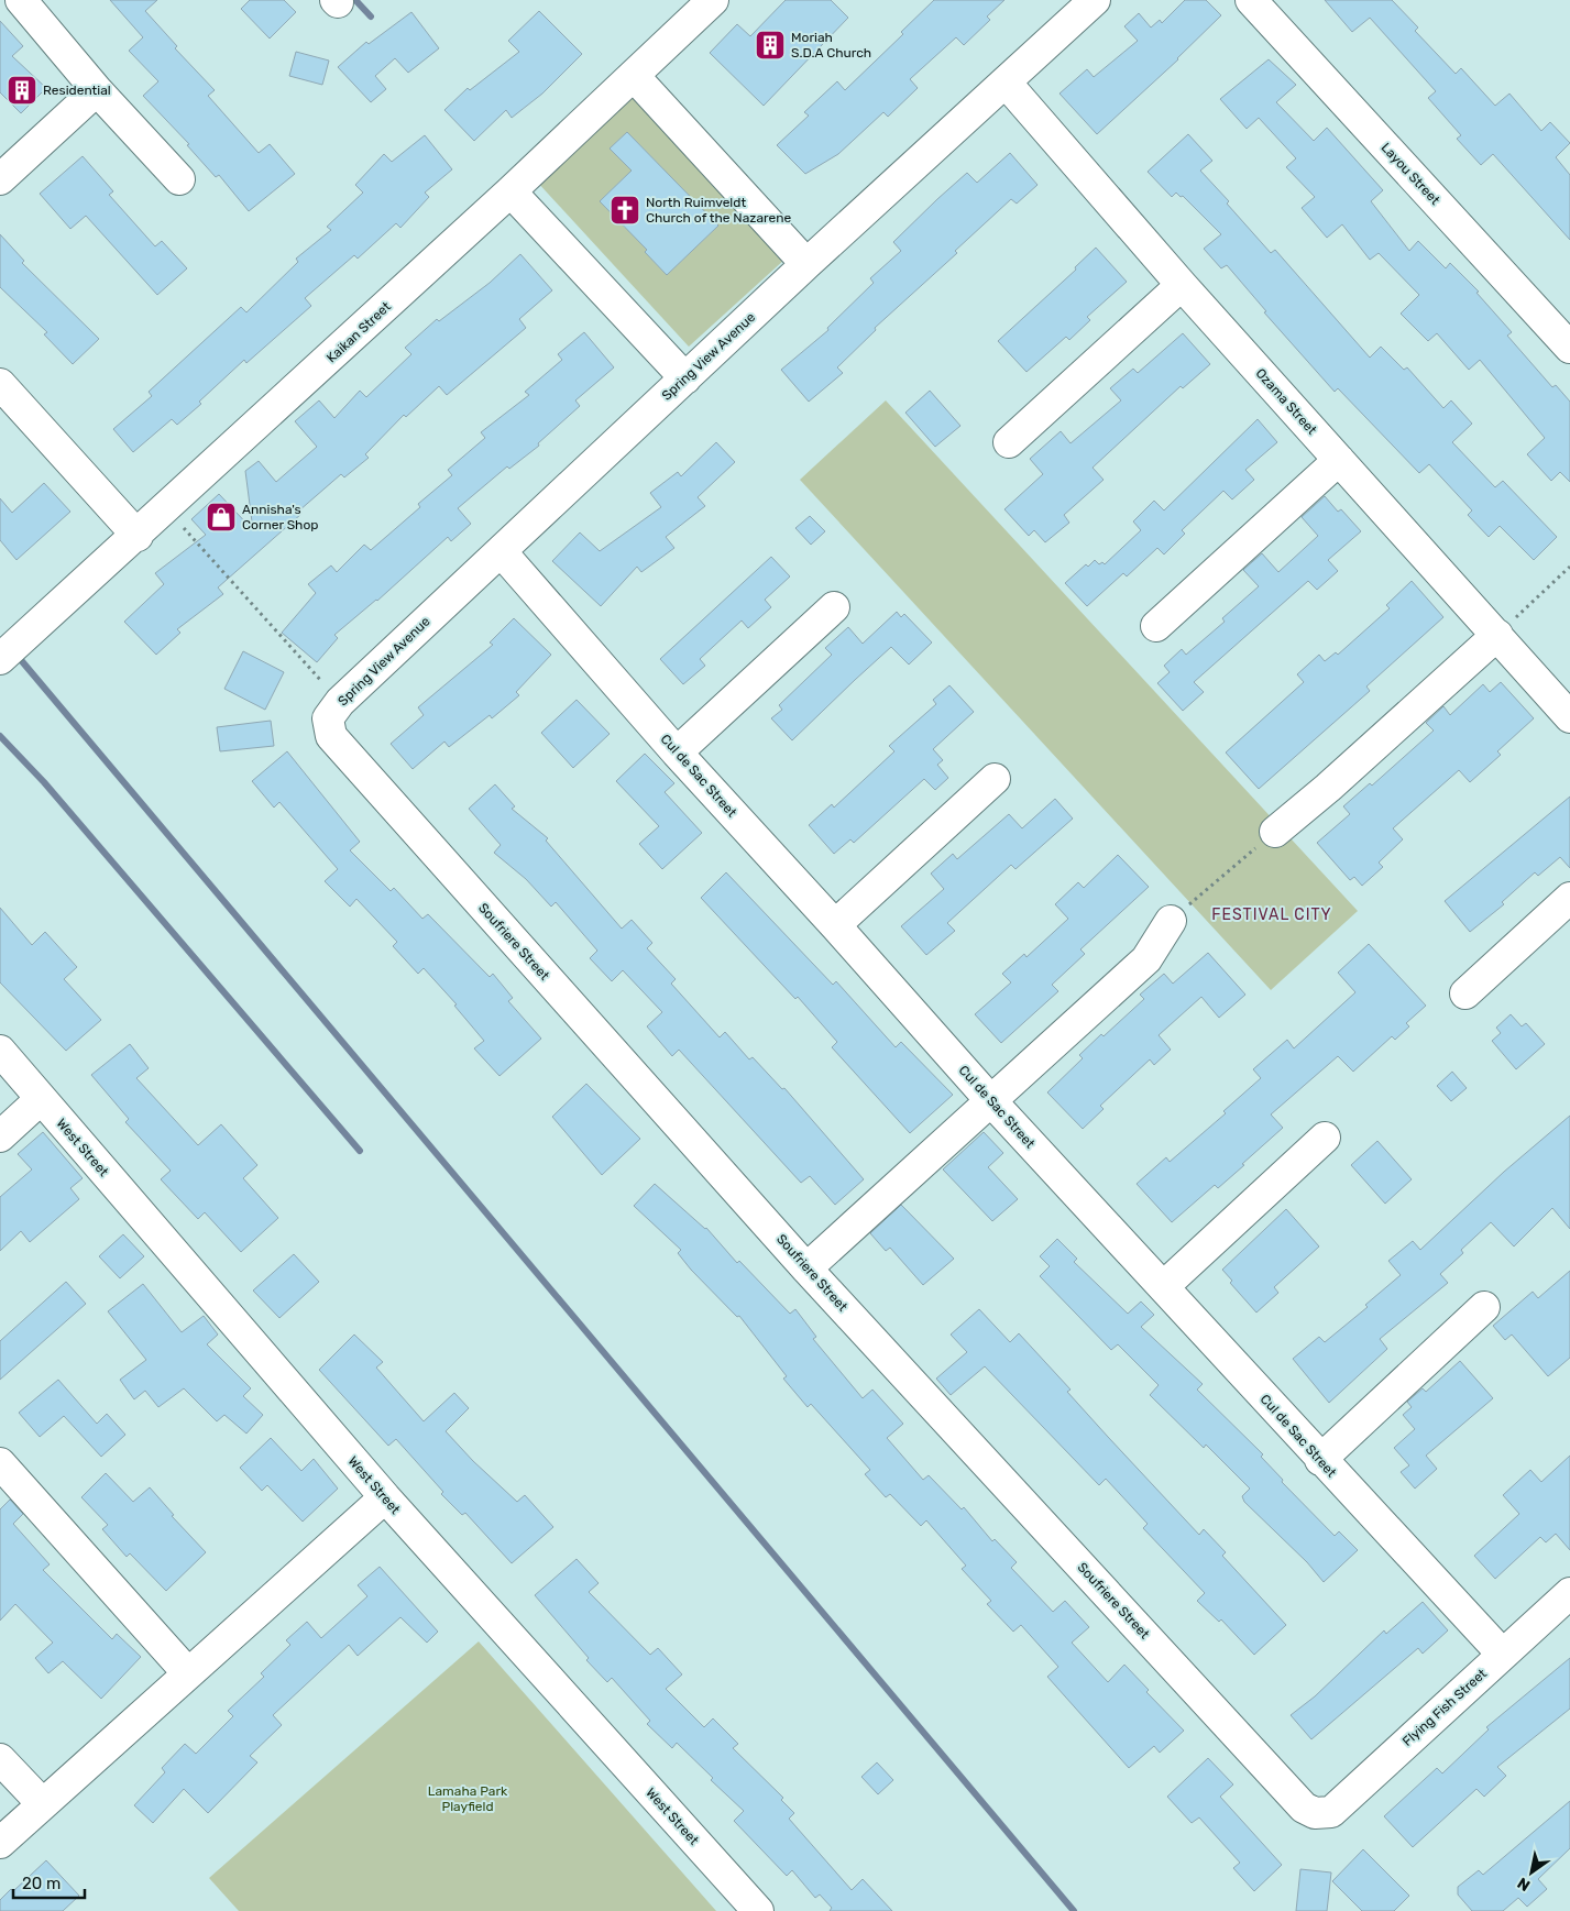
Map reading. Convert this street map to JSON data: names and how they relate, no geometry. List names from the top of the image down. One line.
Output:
{"streets":{"street":["Layou Street","Kaikan Street","Spring View Avenue","Ozama Street","Cul de Sac Street","Soufriere Street","West Street","Flying Fish Street"]},"crossings":[["Spring View Avenue","Ozama Street"],["Spring View Avenue","Cul de Sac Street"],["Spring View Avenue","Soufriere Street"],["Cul de Sac Street","Flying Fish Street"],["Soufriere Street","Flying Fish Street"]],"districts":["FESTIVAL CITY"],"parks":["Lamaha Park Playfield"],"places":{"building":["Moriah S.D.A Church","Residential"],"church":["North Ruimveldt Church of the Nazarene"],"shop":["Annisha's Corner Shop"]},"scale_bar":"20 m","north":"bottom left"}
